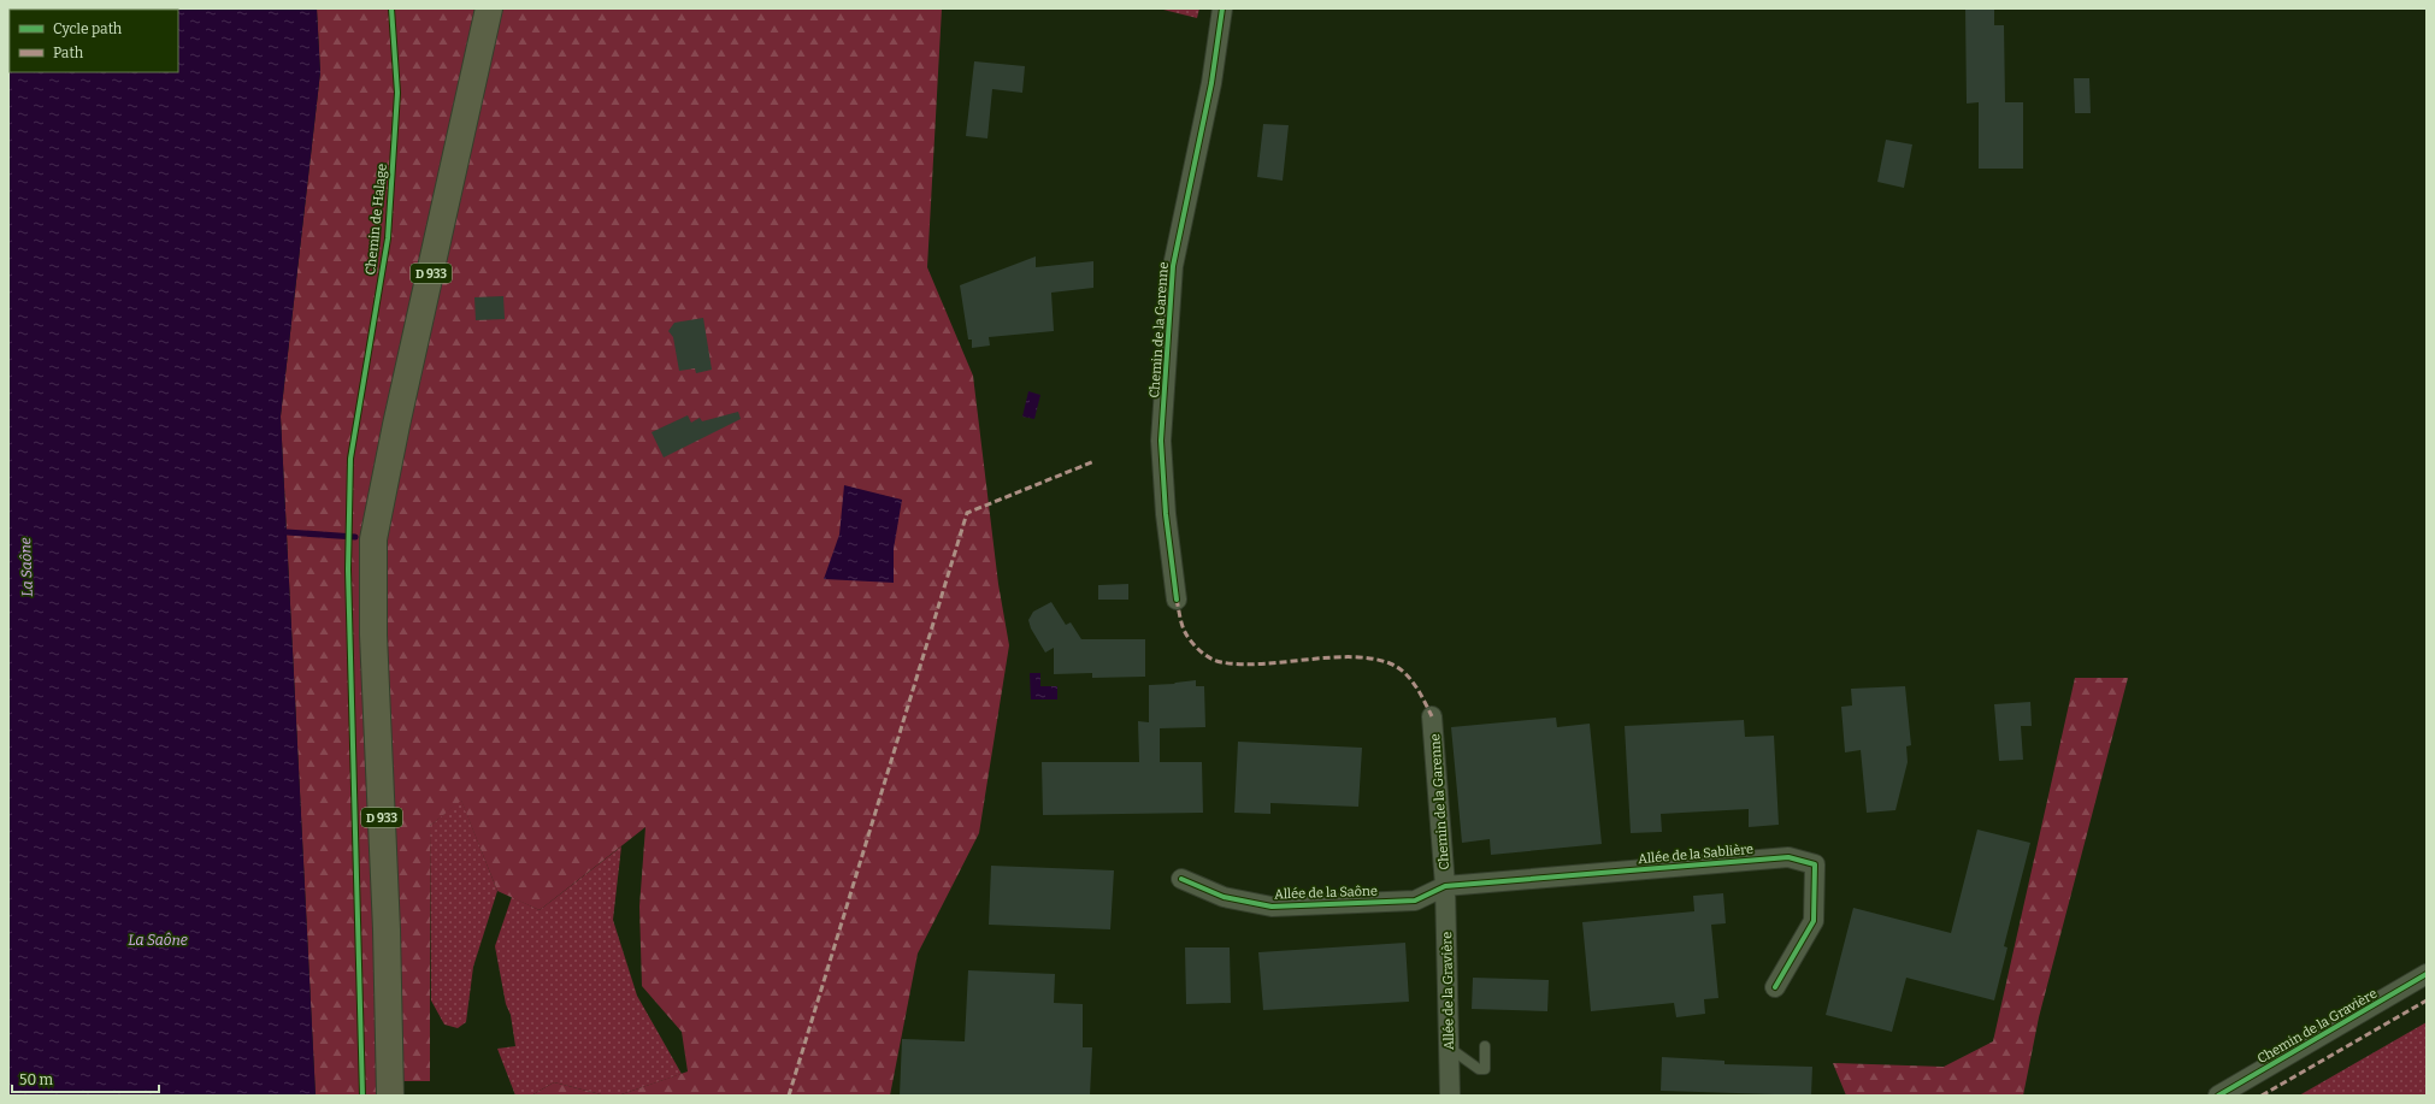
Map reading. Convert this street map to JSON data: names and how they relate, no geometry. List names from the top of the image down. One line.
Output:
{"streets":{"main road":["D 933"],"street":["Chemin de la Garenne","Allée de la Sablière","Allée de la Saône","Allée de la Gravière","Chemin de la Gravière"],"cycle path":["Chemin de Halage"]},"crossings":[["Chemin de la Garenne","Allée de la Sablière"],["Chemin de la Garenne","Allée de la Saône"],["Chemin de la Garenne","Allée de la Gravière"],["Allée de la Sablière","Allée de la Saône"],["Allée de la Sablière","Allée de la Gravière"],["Allée de la Saône","Allée de la Gravière"]],"water":["La Saône"],"legend":["Cycle path","Path"],"scale_bar":"50 m"}
